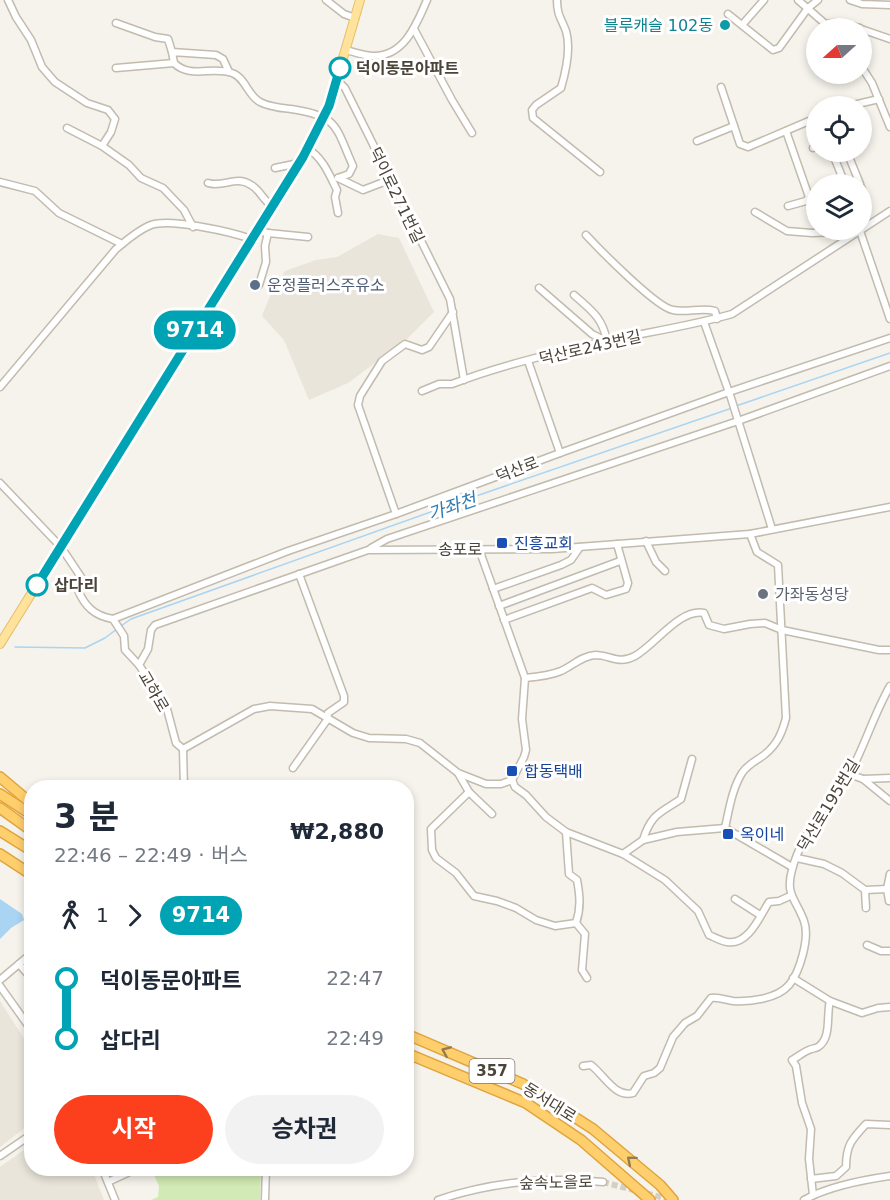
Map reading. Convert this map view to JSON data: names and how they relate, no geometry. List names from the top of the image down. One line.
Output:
{"streets":{"highway":["357","동서대로"],"street":["덕이로271번길","덕산로243번길","덕산로","송포로","교하로","덕산로195번길","숲속노을로"]},"crossings":[["덕이로271번길","덕산로243번길"],["덕산로","송포로"],["덕산로","교하로"],["송포로","교하로"]],"water":["가좌천"],"places":{"other":["블루캐슬 102동","덕이동문아파트","운정플러스주유소","삽다리","가좌동성당"],"transit":["진흥교회","합동택배","옥이네"]},"lines":["bus line 9714"],"north":"left","page":{"on_map":"9714","heading":["3 분","22:46 – 22:49 · 버스","₩2,880"],"legs":["1","9714"],"list":[{"name":"덕이동문아파트","value":"22:47"},{"name":"삽다리","value":"22:49"}],"buttons":["시작","승차권"]}}
